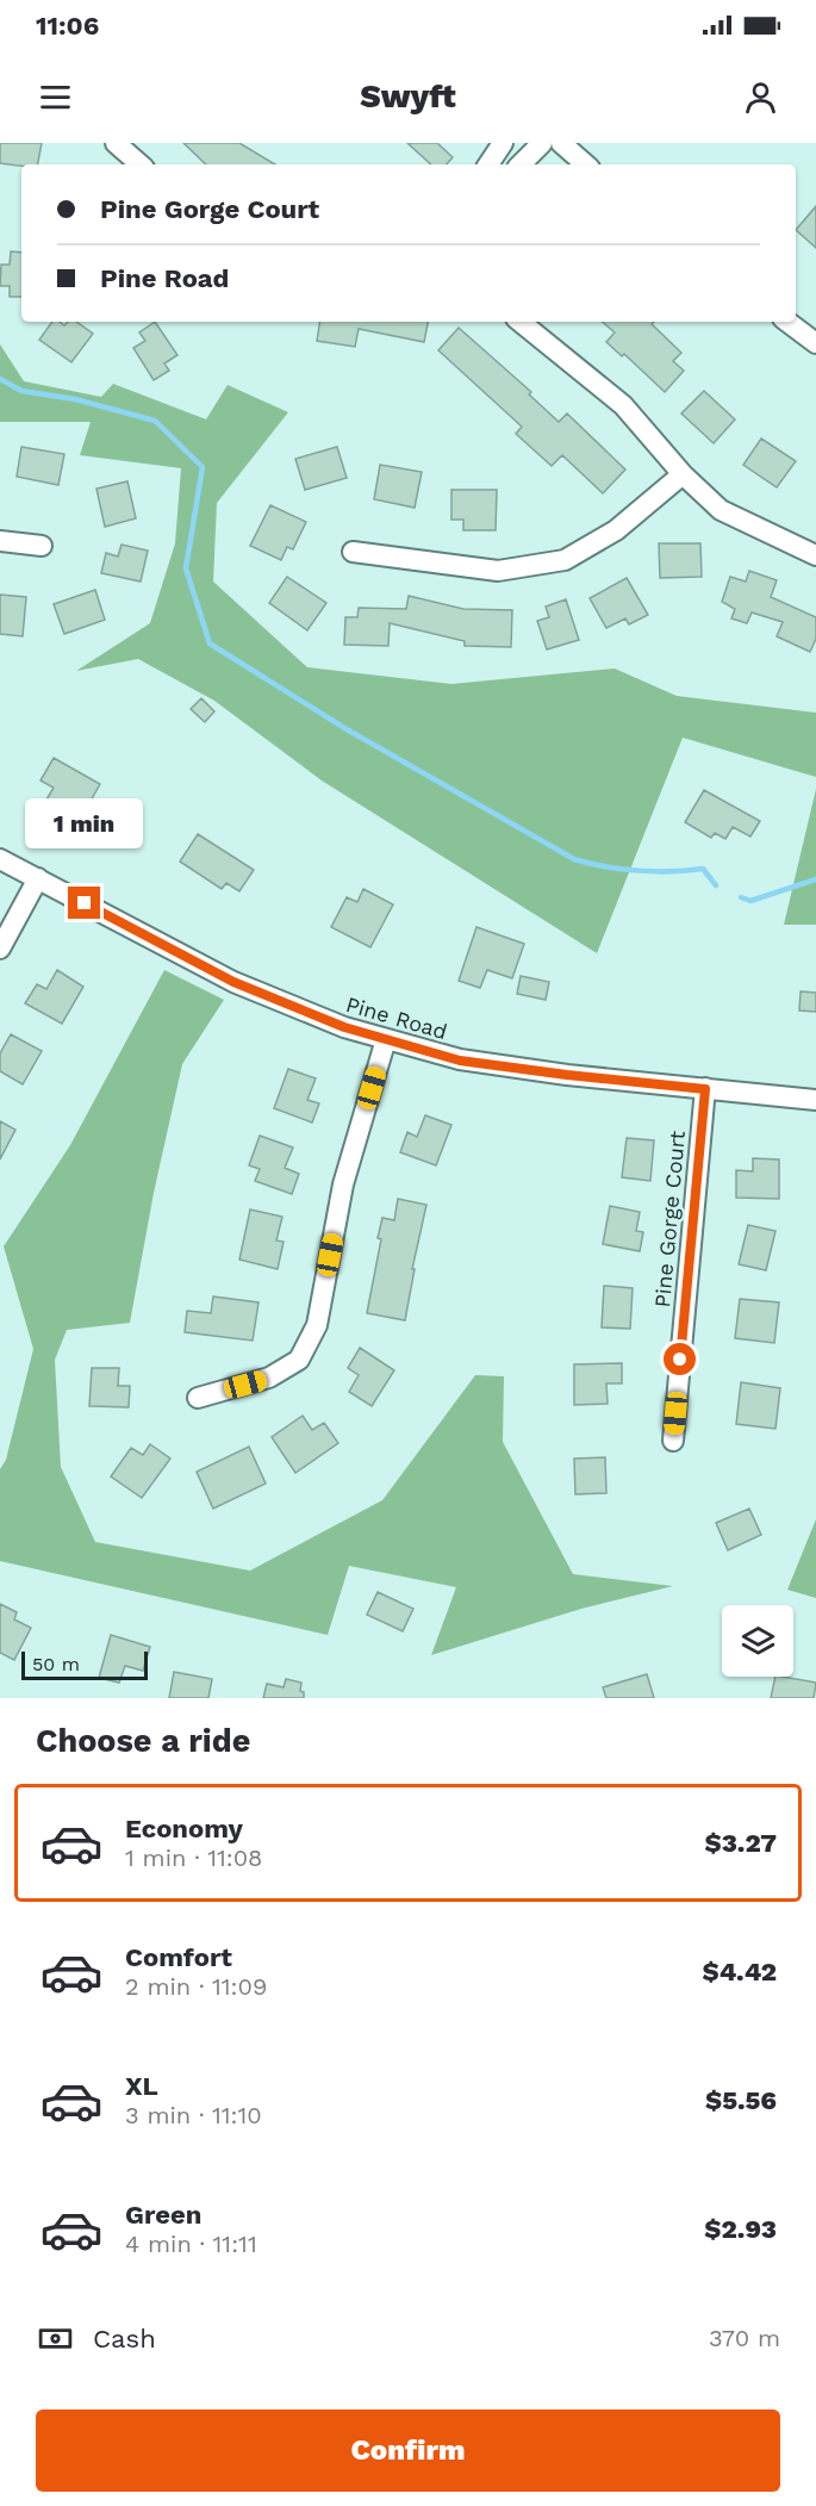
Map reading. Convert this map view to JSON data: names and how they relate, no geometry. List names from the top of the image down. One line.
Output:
{"streets":{"street":["Pine Road","Pine Gorge Court"]},"crossings":[["Pine Road","Pine Gorge Court"]],"scale_bar":"50 m","page":{"status":"11:06","header":"Swyft","banner":["Pine Gorge Court","Pine Road"],"bubble":"1 min","scale":"50 m","heading":"Choose a ride","list":[{"name":"Economy","note":"1 min · 11:08","value":"$3.27"},{"name":"Comfort","note":"2 min · 11:09","value":"$4.42"},{"name":"XL","note":"3 min · 11:10","value":"$5.56"},{"name":"Green","note":"4 min · 11:11","value":"$2.93"}],"pay":["Cash","370 m"],"buttons":"Confirm"}}
